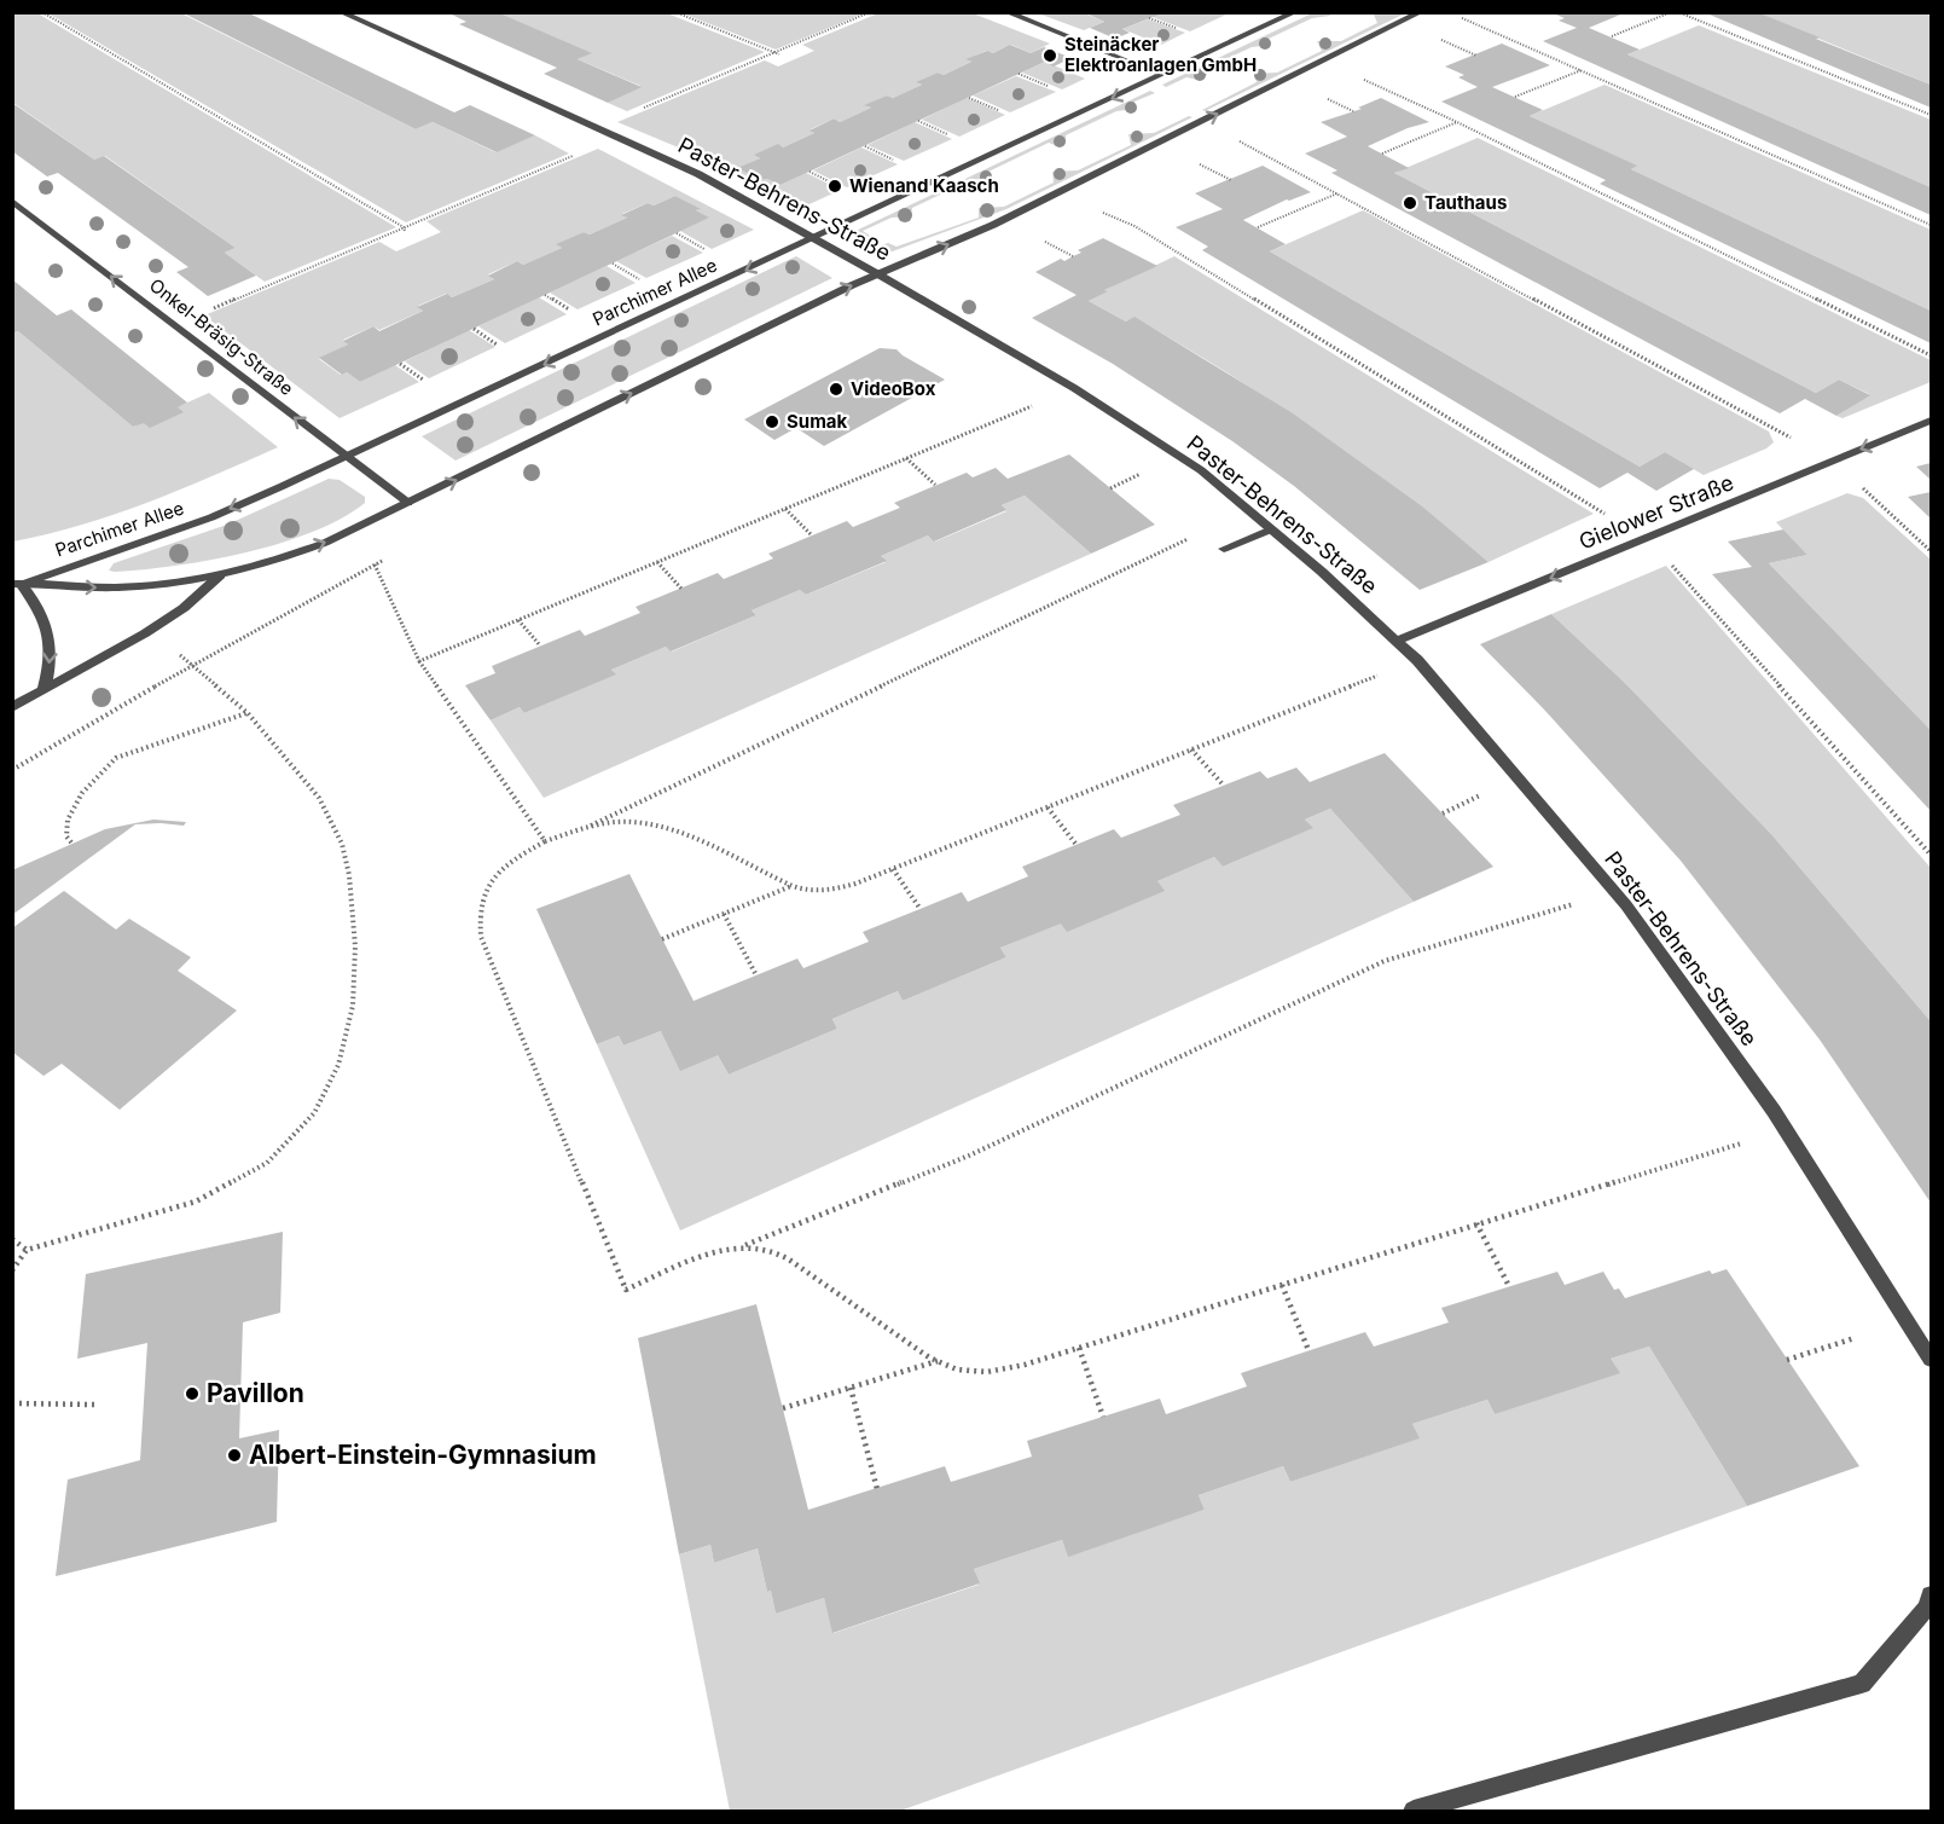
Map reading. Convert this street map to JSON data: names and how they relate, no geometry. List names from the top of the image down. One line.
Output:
{"streets":{"street":["Paster-Behrens-Straße","Parchimer Allee","Onkel-Bräsig-Straße","Gielower Straße"]},"crossings":[["Paster-Behrens-Straße","Parchimer Allee"],["Paster-Behrens-Straße","Gielower Straße"],["Parchimer Allee","Onkel-Bräsig-Straße"]],"one_way":["Onkel-Bräsig-Straße","Gielower Straße"],"places":["Steinäcker Elektroanlagen GmbH","Wienand Kaasch","Tauthaus","VideoBox","Sumak","Pavillon","Albert-Einstein-Gymnasium"]}
